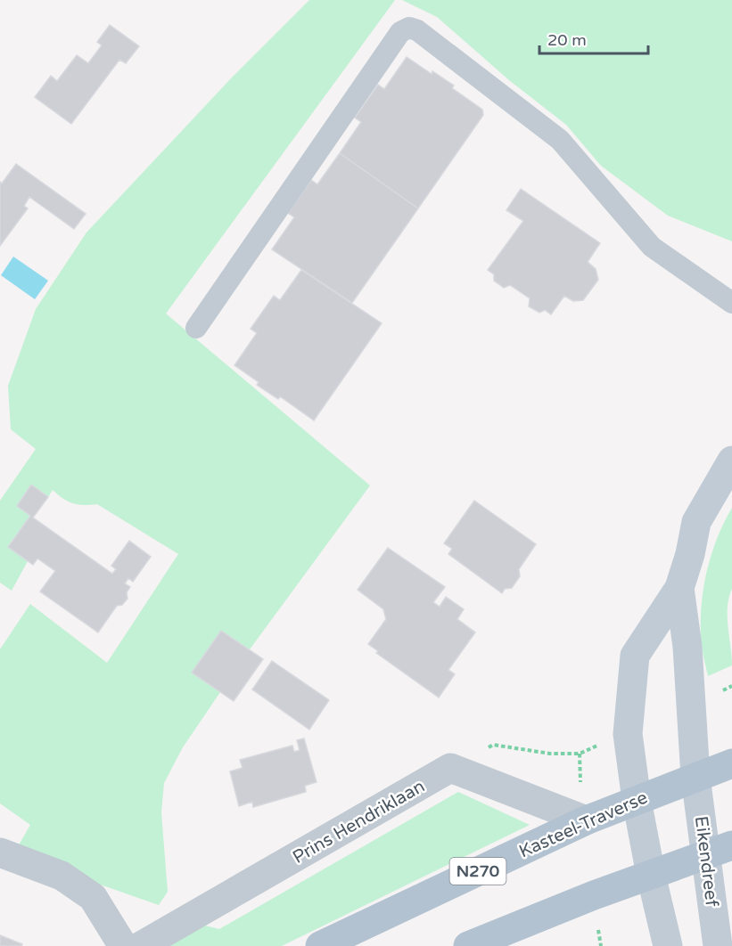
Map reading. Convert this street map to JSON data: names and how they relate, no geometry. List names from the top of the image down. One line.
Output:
{"streets":{"main road":["Kasteel-Traverse","N270"],"street":["Prins Hendriklaan","Eikendreef"]},"crossings":[["Prins Hendriklaan","Kasteel-Traverse"],["Kasteel-Traverse","Eikendreef"]],"scale_bar":"20 m"}
